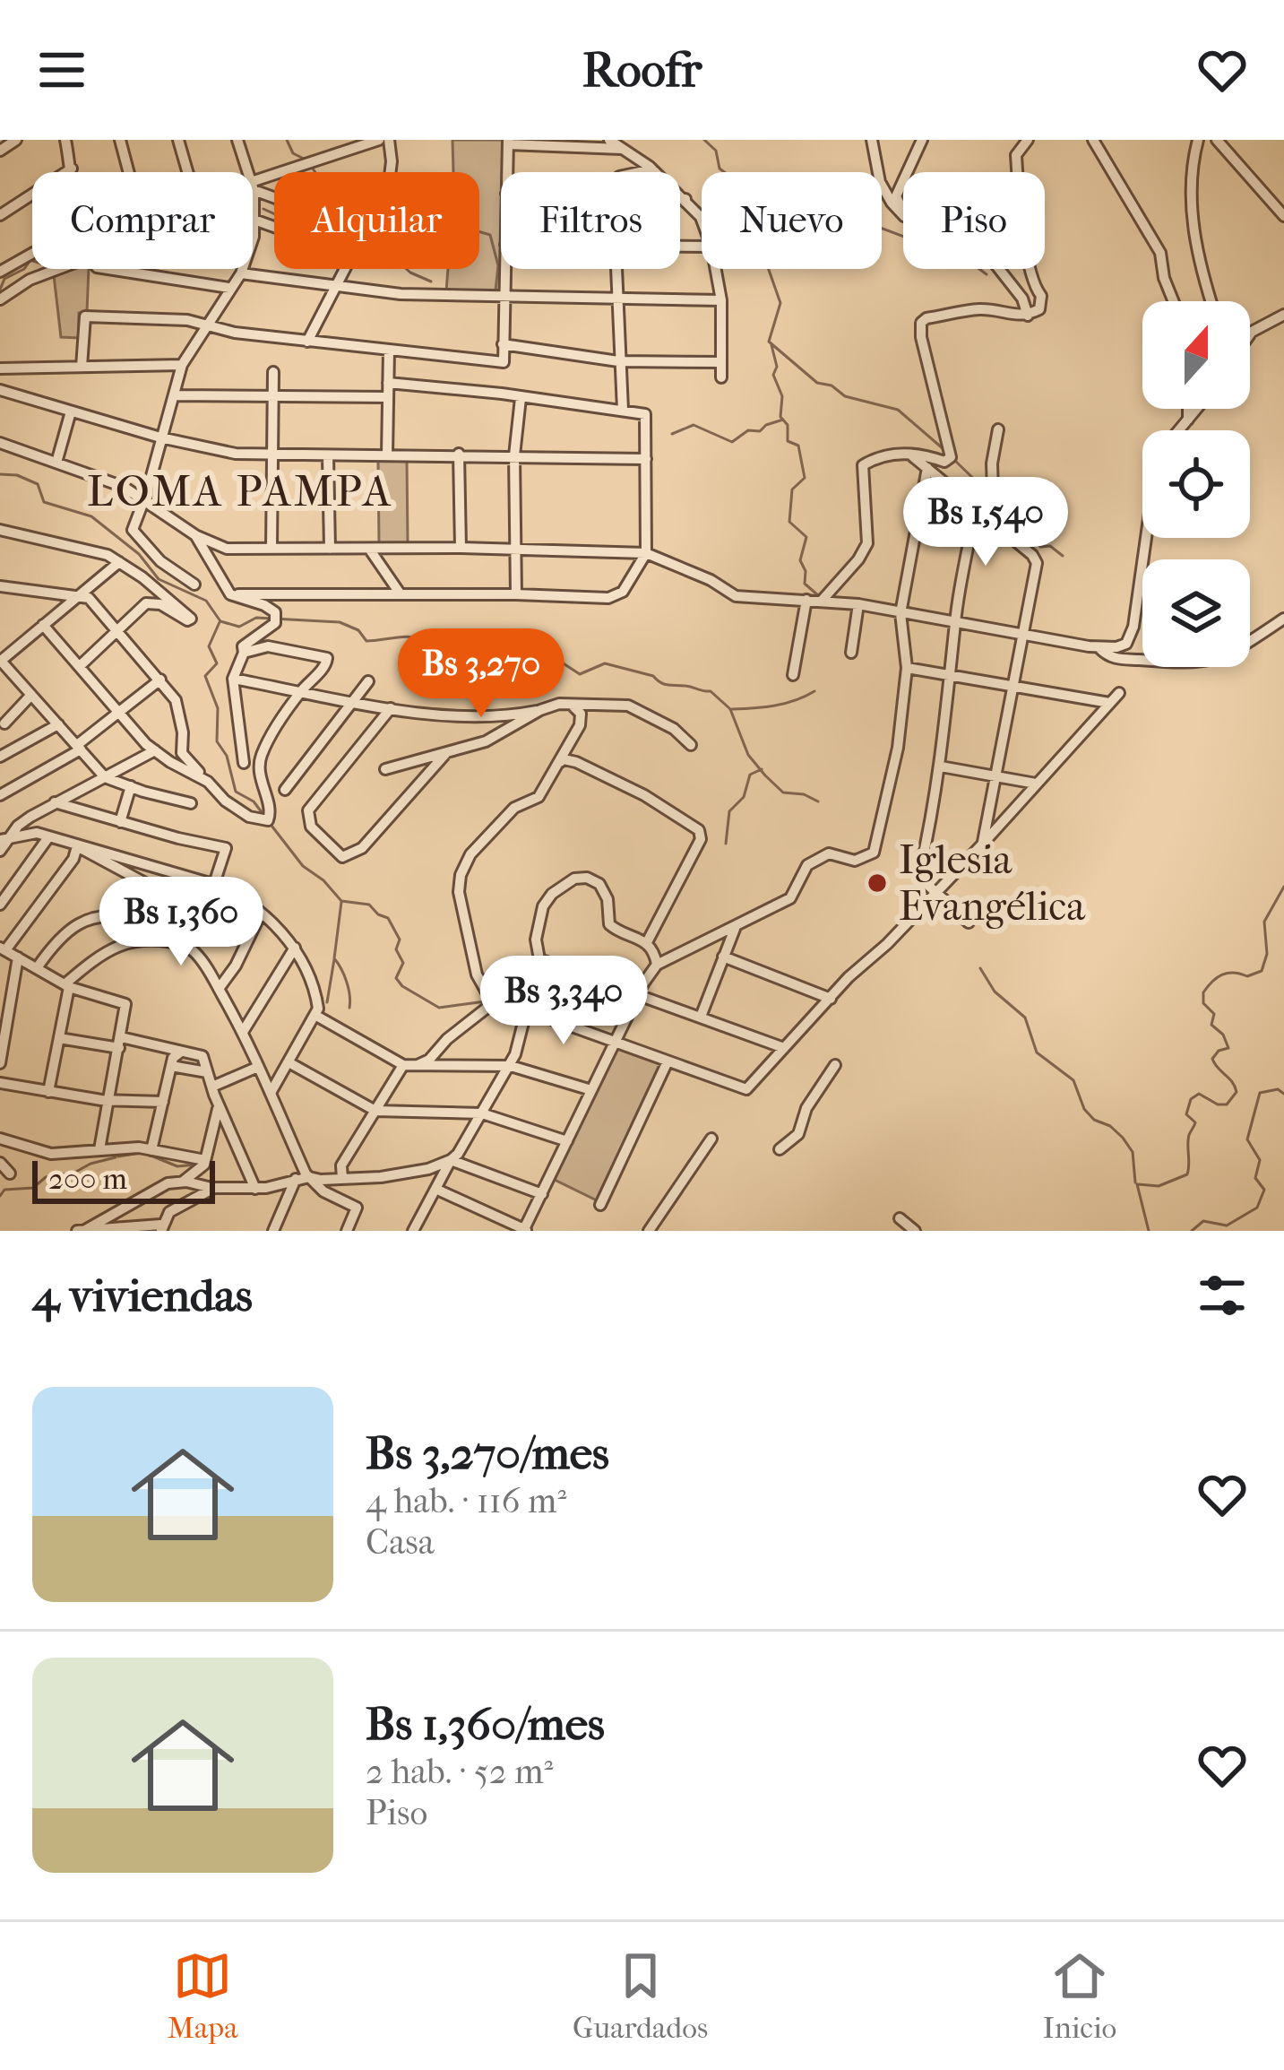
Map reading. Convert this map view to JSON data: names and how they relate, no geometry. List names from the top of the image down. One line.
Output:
{"districts":["LOMA PAMPA"],"places":["Iglesia Evangélica"],"scale_bar":"200 m","north":"top","page":{"header":"Roofr","chip":["Comprar","Alquilar","Filtros","Nuevo","Piso"],"price":["Bs 1,540","Bs 3,270","Bs 1,360","Bs 3,340"],"scale":"200 m","heading":"4 viviendas","list":[{"name":"Bs 3,270/mes","note":"4 hab. · 116 m² · Casa"},{"name":"Bs 1,360/mes","note":"2 hab. · 52 m² · Piso"}],"tabs":["Mapa","Guardados","Inicio"]}}
